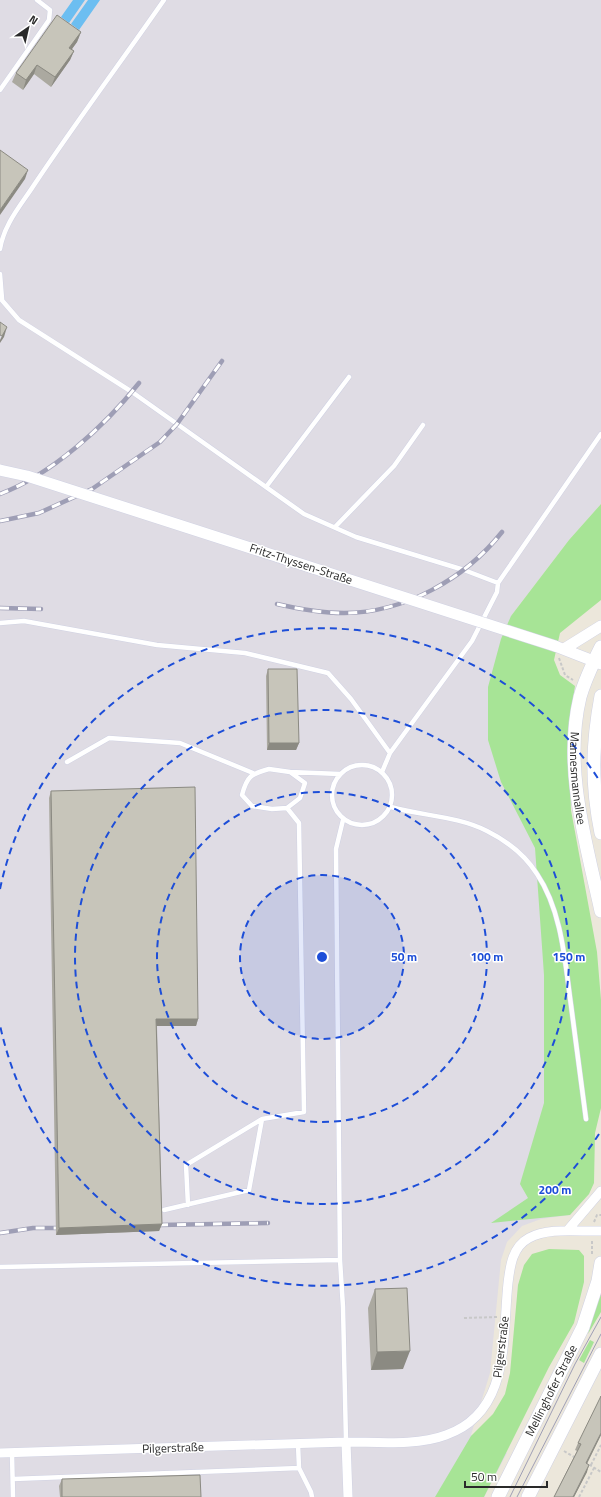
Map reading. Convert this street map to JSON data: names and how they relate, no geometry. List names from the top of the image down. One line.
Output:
{"streets":{"main road":["Mannesmannallee","Mellinghofer Straße"],"street":["Fritz-Thyssen-Straße","Pilgerstraße"]},"crossings":[["Fritz-Thyssen-Straße","Mannesmannallee"]],"scale_bar":"50 m","north":"top right","rings":["50 m","100 m","150 m","200 m"]}
